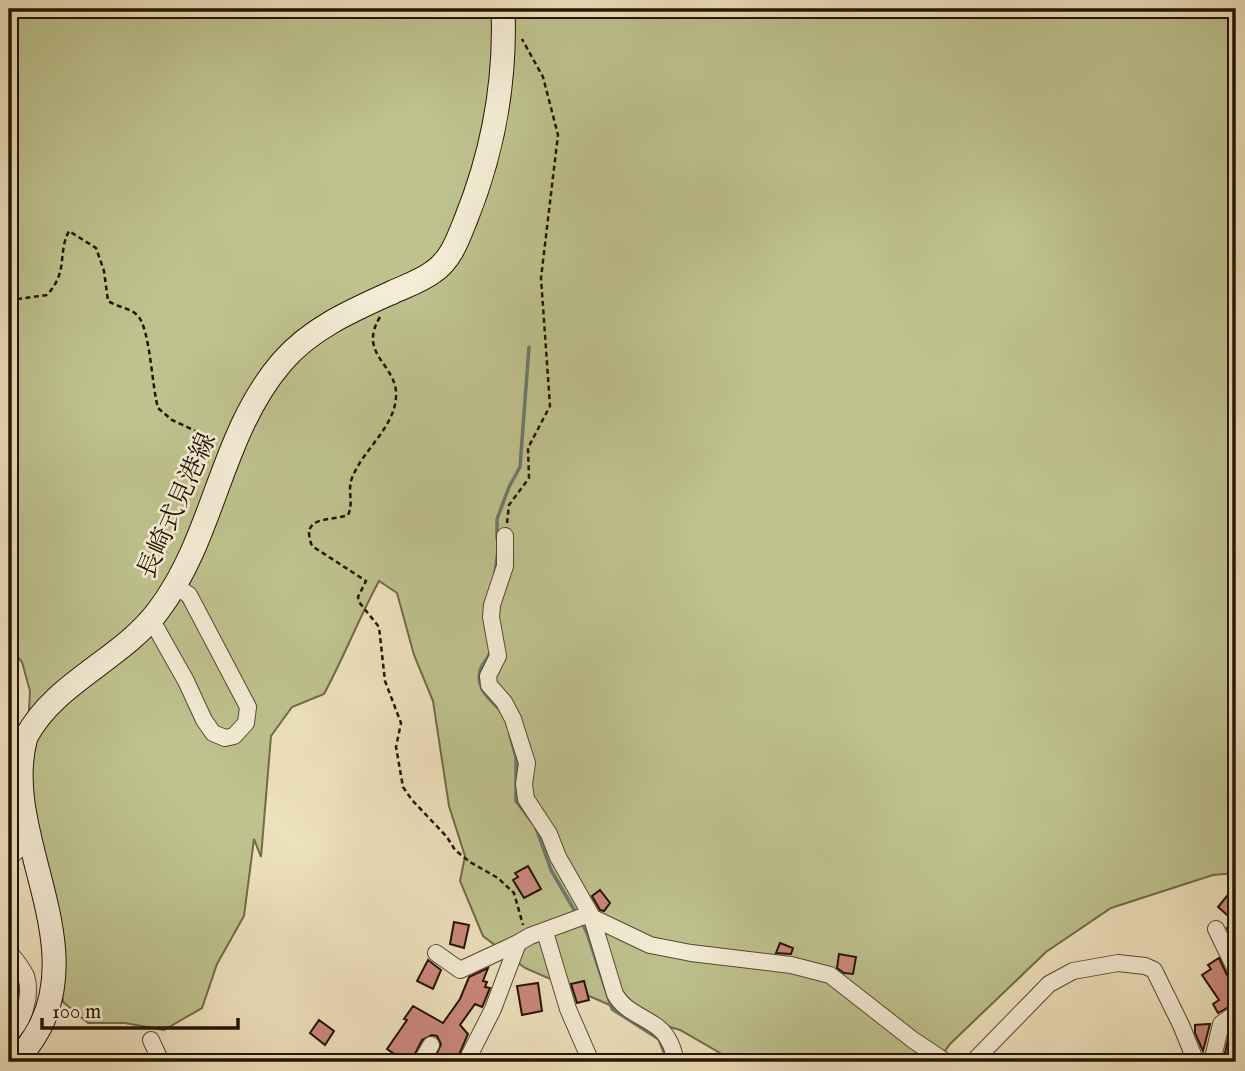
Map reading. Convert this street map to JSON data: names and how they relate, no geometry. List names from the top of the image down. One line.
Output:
{"streets":{"main road":["長崎式見港線"]},"scale_bar":"100 m"}
